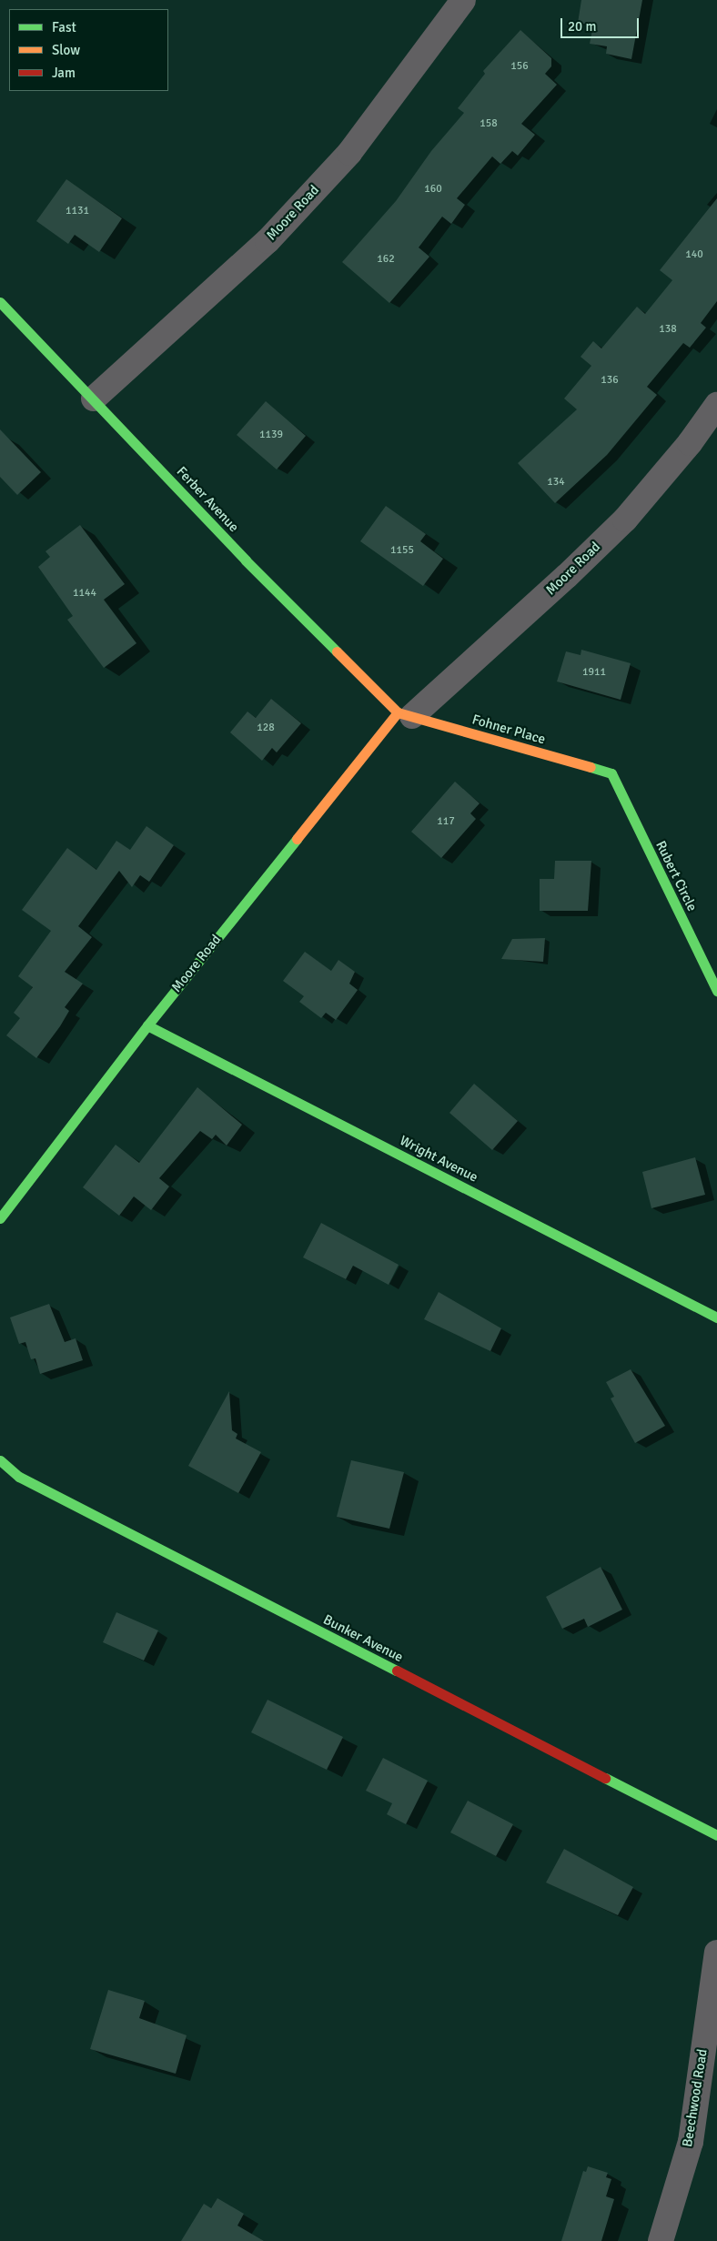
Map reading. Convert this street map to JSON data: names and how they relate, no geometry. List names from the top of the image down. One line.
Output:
{"streets":{"street":["Moore Road","Ferber Avenue","Fohner Place","Rubert Circle","Wright Avenue","Bunker Avenue","Beechwood Road"]},"crossings":[["Moore Road","Ferber Avenue"],["Moore Road","Fohner Place"],["Moore Road","Wright Avenue"],["Ferber Avenue","Fohner Place"],["Fohner Place","Rubert Circle"]],"house_numbers":["156","158","160","1131","140","162","138","136","1139","134","1155","1144","1911","128","117"],"legend":["Fast","Slow","Jam"],"scale_bar":"20 m"}
